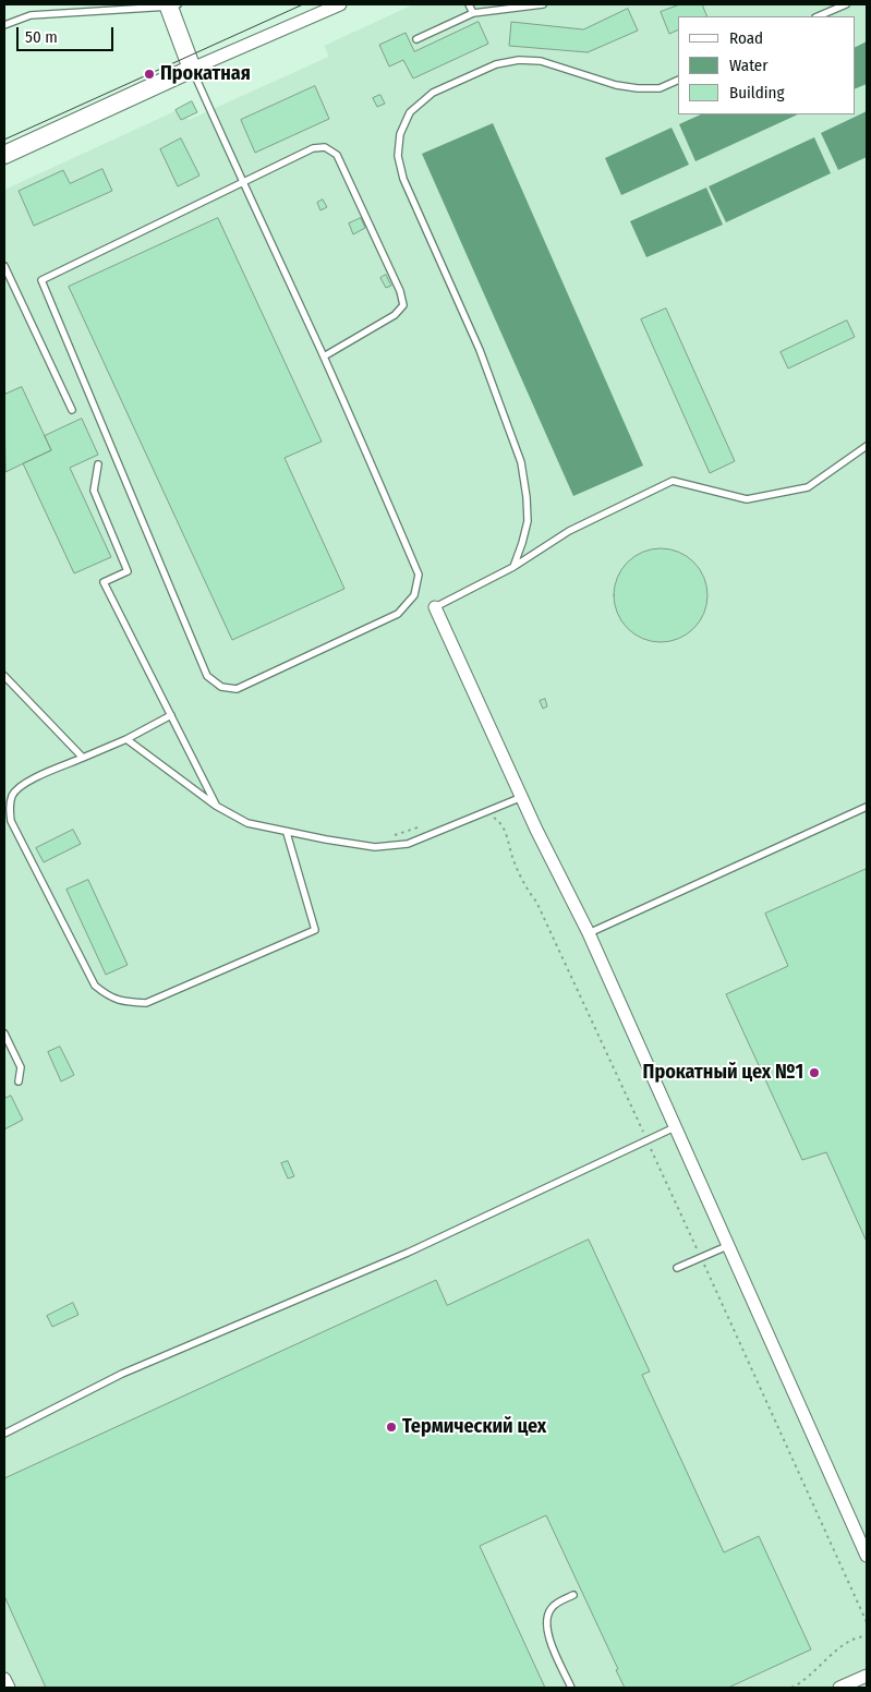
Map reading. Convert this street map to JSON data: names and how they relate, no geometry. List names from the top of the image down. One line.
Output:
{"places":["Прокатная","Прокатный цех №1","Термический цех"],"legend":["Road","Water","Building"],"scale_bar":"50 m"}
